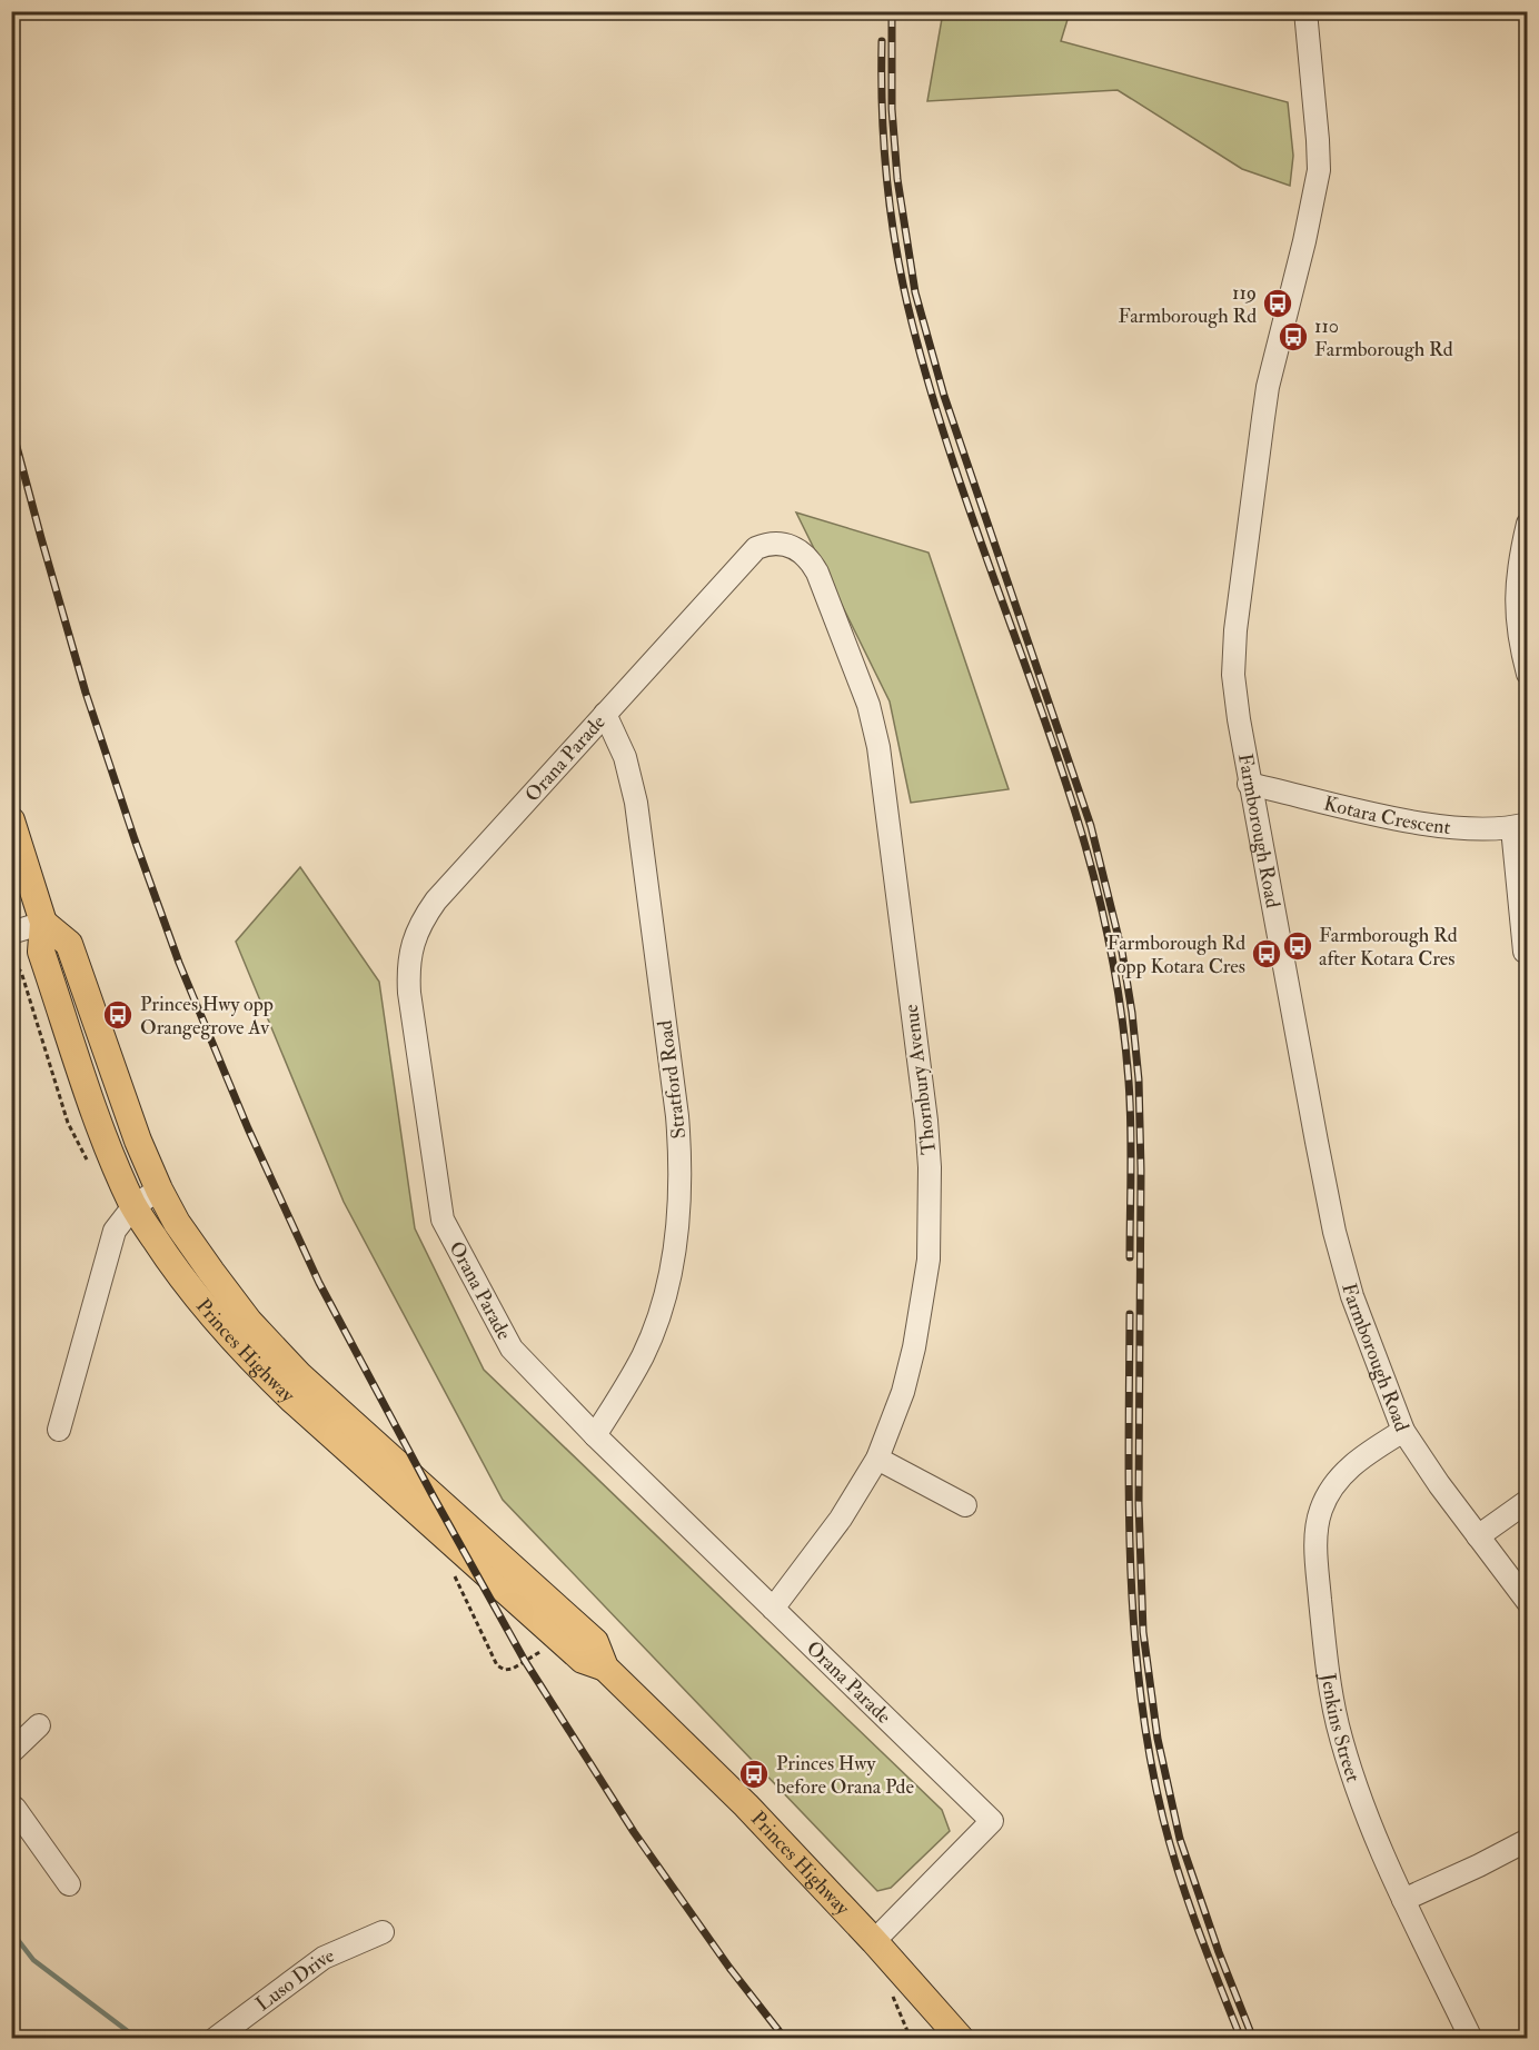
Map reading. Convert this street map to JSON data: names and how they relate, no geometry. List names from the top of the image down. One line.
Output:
{"streets":{"main road":["Princes Highway"],"street":["Orana Parade","Kotara Crescent","Farmborough Road","Stratford Road","Thornbury Avenue","Jenkins Street","Luso Drive"]},"crossings":[["Orana Parade","Stratford Road"],["Orana Parade","Thornbury Avenue"],["Orana Parade","Princes Highway"],["Kotara Crescent","Farmborough Road"],["Farmborough Road","Jenkins Street"]],"places":{"bus stop":["119 Farmborough Rd","110 Farmborough Rd","Farmborough Rd after Kotara Cres","Farmborough Rd opp Kotara Cres","Princes Hwy opp Orangegrove Av","Princes Hwy before Orana Pde"]}}
